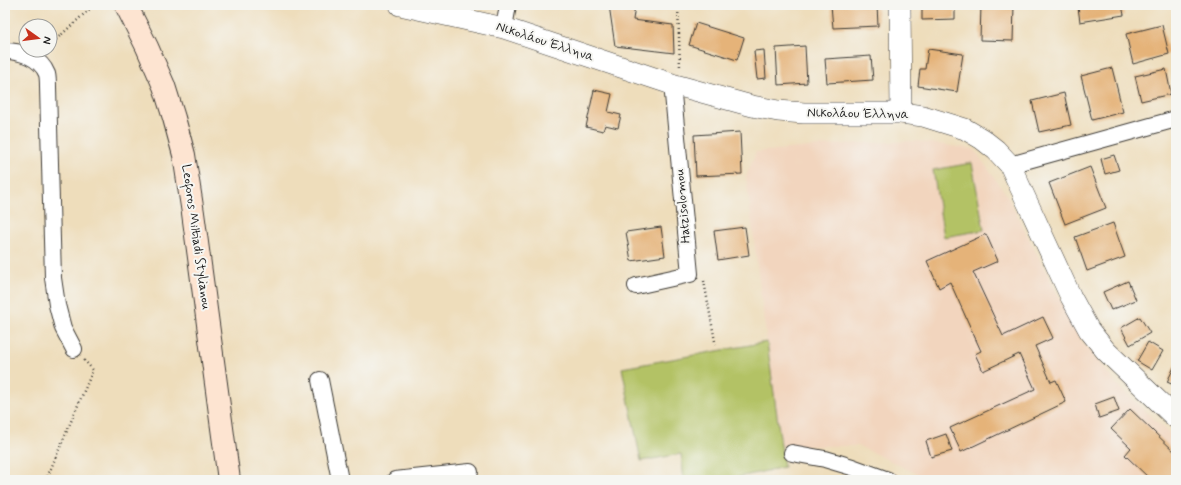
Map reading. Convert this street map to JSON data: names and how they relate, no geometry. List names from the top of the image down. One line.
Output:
{"streets":{"main road":["Leoforos Miltiadi Stylianou"],"street":["Νικολάου Έλληνα","Hatzisolomou"]},"crossings":[["Νικολάου Έλληνα","Hatzisolomou"]],"north":"right"}
